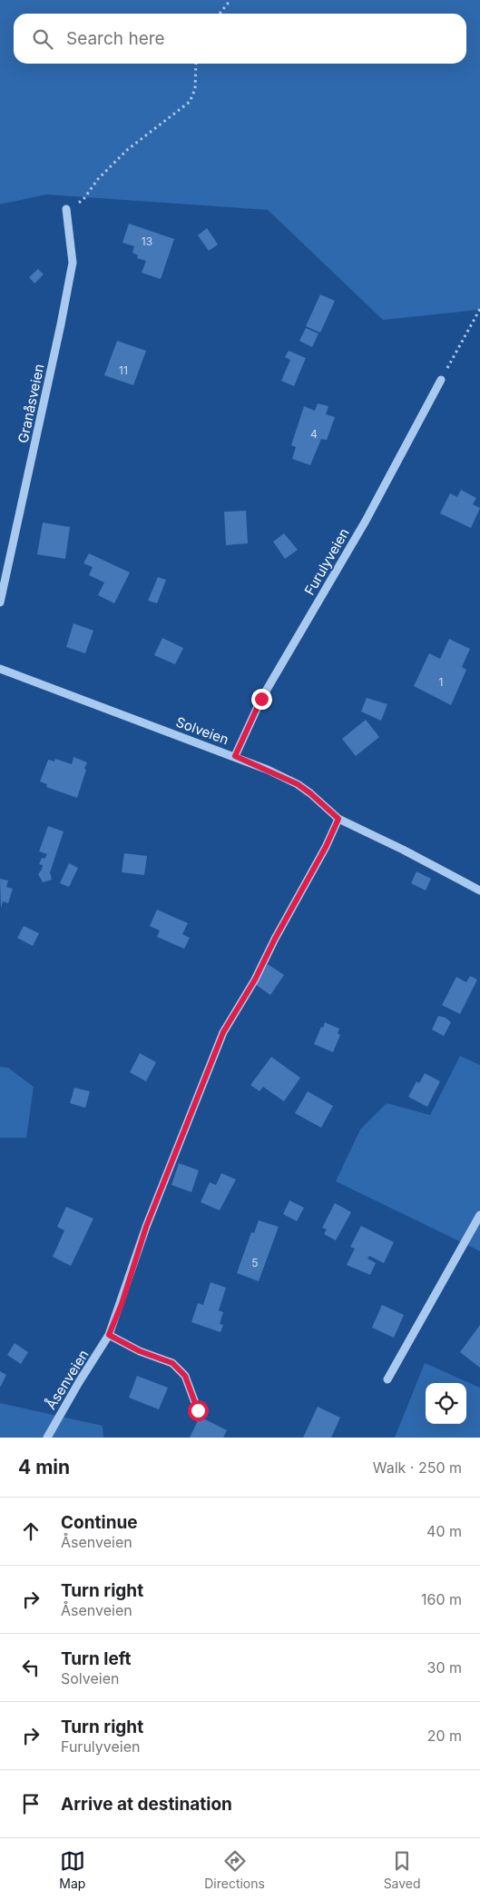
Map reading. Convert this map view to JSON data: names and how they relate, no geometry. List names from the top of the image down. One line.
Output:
{"streets":{"street":["Granåsveien","Furulyveien","Solveien","Åsenveien"]},"crossings":[["Furulyveien","Solveien"],["Solveien","Åsenveien"]],"house_numbers":["13","11","4","1","5"],"page":{"search":"Search here","heading":["4 min","Walk · 250 m"],"list":[["Continue","Åsenveien","40 m"],["Turn right","Åsenveien","160 m"],["Turn left","Solveien","30 m"],["Turn right","Furulyveien","20 m"],"Arrive at destination"],"nav":["Map","Directions","Saved"]}}
